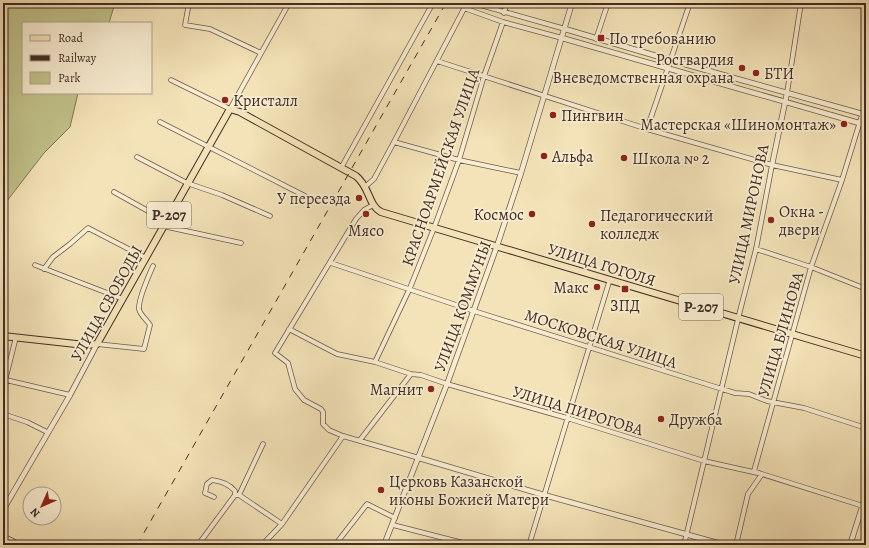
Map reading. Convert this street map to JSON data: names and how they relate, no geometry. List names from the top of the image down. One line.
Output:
{"streets":{"main road":["Р-207","УЛИЦА ГОГОЛЯ","УЛИЦА СВОБОДЫ"],"street":["КРАСНОАРМЕЙСКАЯ УЛИЦА","УЛИЦА МИРОНОВА","УЛИЦА КОММУНЫ","УЛИЦА БЛИНОВА","МОСКОВСКАЯ УЛИЦА","УЛИЦА ПИРОГОВА"]},"crossings":[["КРАСНОАРМЕЙСКАЯ УЛИЦА","УЛИЦА ГОГОЛЯ"],["КРАСНОАРМЕЙСКАЯ УЛИЦА","МОСКОВСКАЯ УЛИЦА"],["КРАСНОАРМЕЙСКАЯ УЛИЦА","УЛИЦА ПИРОГОВА"],["УЛИЦА МИРОНОВА","УЛИЦА ГОГОЛЯ"],["УЛИЦА МИРОНОВА","МОСКОВСКАЯ УЛИЦА"],["УЛИЦА МИРОНОВА","УЛИЦА ПИРОГОВА"],["УЛИЦА ГОГОЛЯ","УЛИЦА КОММУНЫ"],["УЛИЦА ГОГОЛЯ","УЛИЦА БЛИНОВА"],["УЛИЦА КОММУНЫ","МОСКОВСКАЯ УЛИЦА"],["УЛИЦА КОММУНЫ","УЛИЦА ПИРОГОВА"],["УЛИЦА БЛИНОВА","МОСКОВСКАЯ УЛИЦА"],["УЛИЦА БЛИНОВА","УЛИЦА ПИРОГОВА"]],"places":{"transit":["По требованию","ЗПД"],"other":["Росгвардия Вневедомственная охрана","БТИ","Кристалл","Пингвин","Мастерская «Шиномонтаж»","Альфа","Школа № 2","У переезда","Мясо","Космос","Окна - двери","Педагогический колледж","Макс","Магнит","Дружба","Церковь Казанской иконы Божией Матери"]},"legend":["Road","Railway","Park"],"north":"bottom left"}
